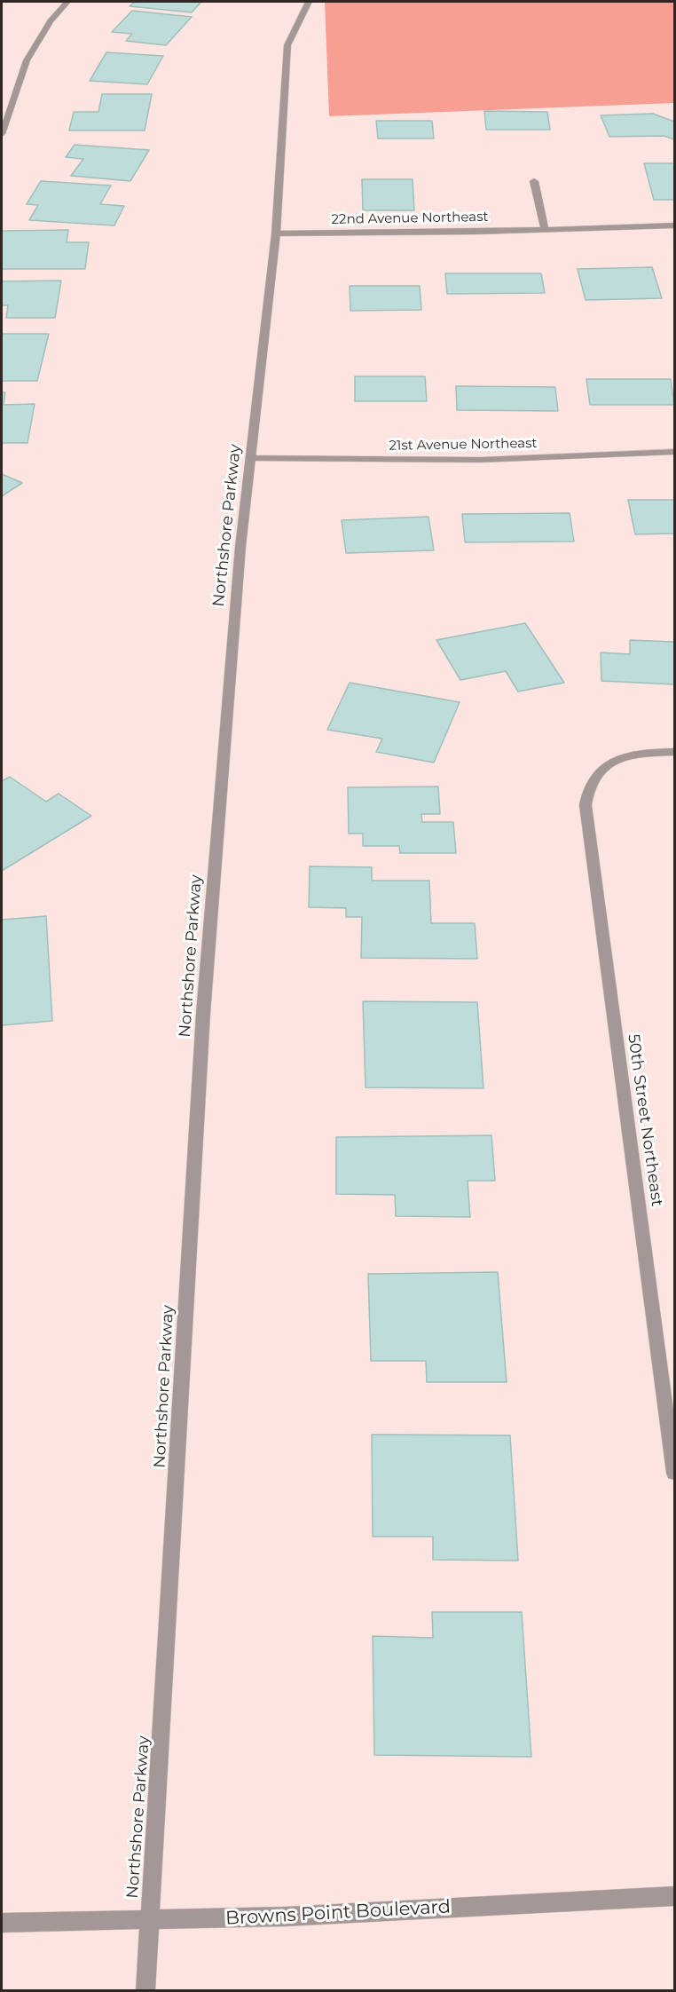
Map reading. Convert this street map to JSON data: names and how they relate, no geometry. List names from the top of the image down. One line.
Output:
{"streets":{"street":["22nd Avenue Northeast","21st Avenue Northeast","Northshore Parkway","50th Street Northeast","Browns Point Boulevard"]},"crossings":[["22nd Avenue Northeast","Northshore Parkway"],["21st Avenue Northeast","Northshore Parkway"],["Northshore Parkway","Browns Point Boulevard"]]}
